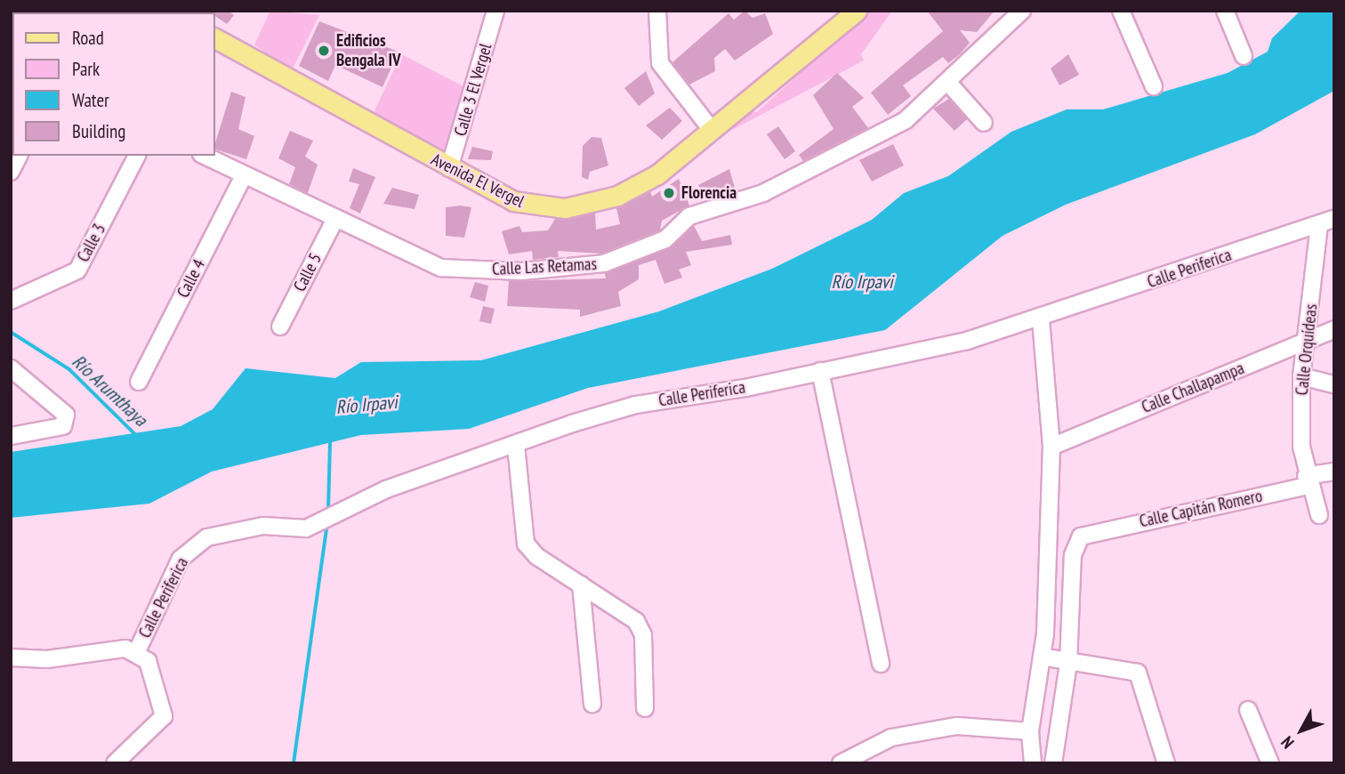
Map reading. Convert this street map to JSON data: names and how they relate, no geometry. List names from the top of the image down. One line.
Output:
{"streets":{"main road":["Avenida El Vergel"],"street":["Calle 3 El Vergel","Calle 3","Calle Las Retamas","Calle Periferica","Calle 5","Calle 4","Calle Orquídeas","Calle Challapampa","Calle Capitán Romero"]},"crossings":[["Calle 3 El Vergel","Avenida El Vergel"],["Calle Las Retamas","Calle 5"],["Calle Las Retamas","Calle 4"],["Calle Periferica","Calle Orquídeas"],["Calle Orquídeas","Calle Challapampa"],["Calle Orquídeas","Calle Capitán Romero"]],"water":["Río Irpavi","Río Arumthaya"],"places":["Edificios Bengala IV","Florencia"],"legend":["Road","Park","Water","Building"],"north":"bottom left"}
